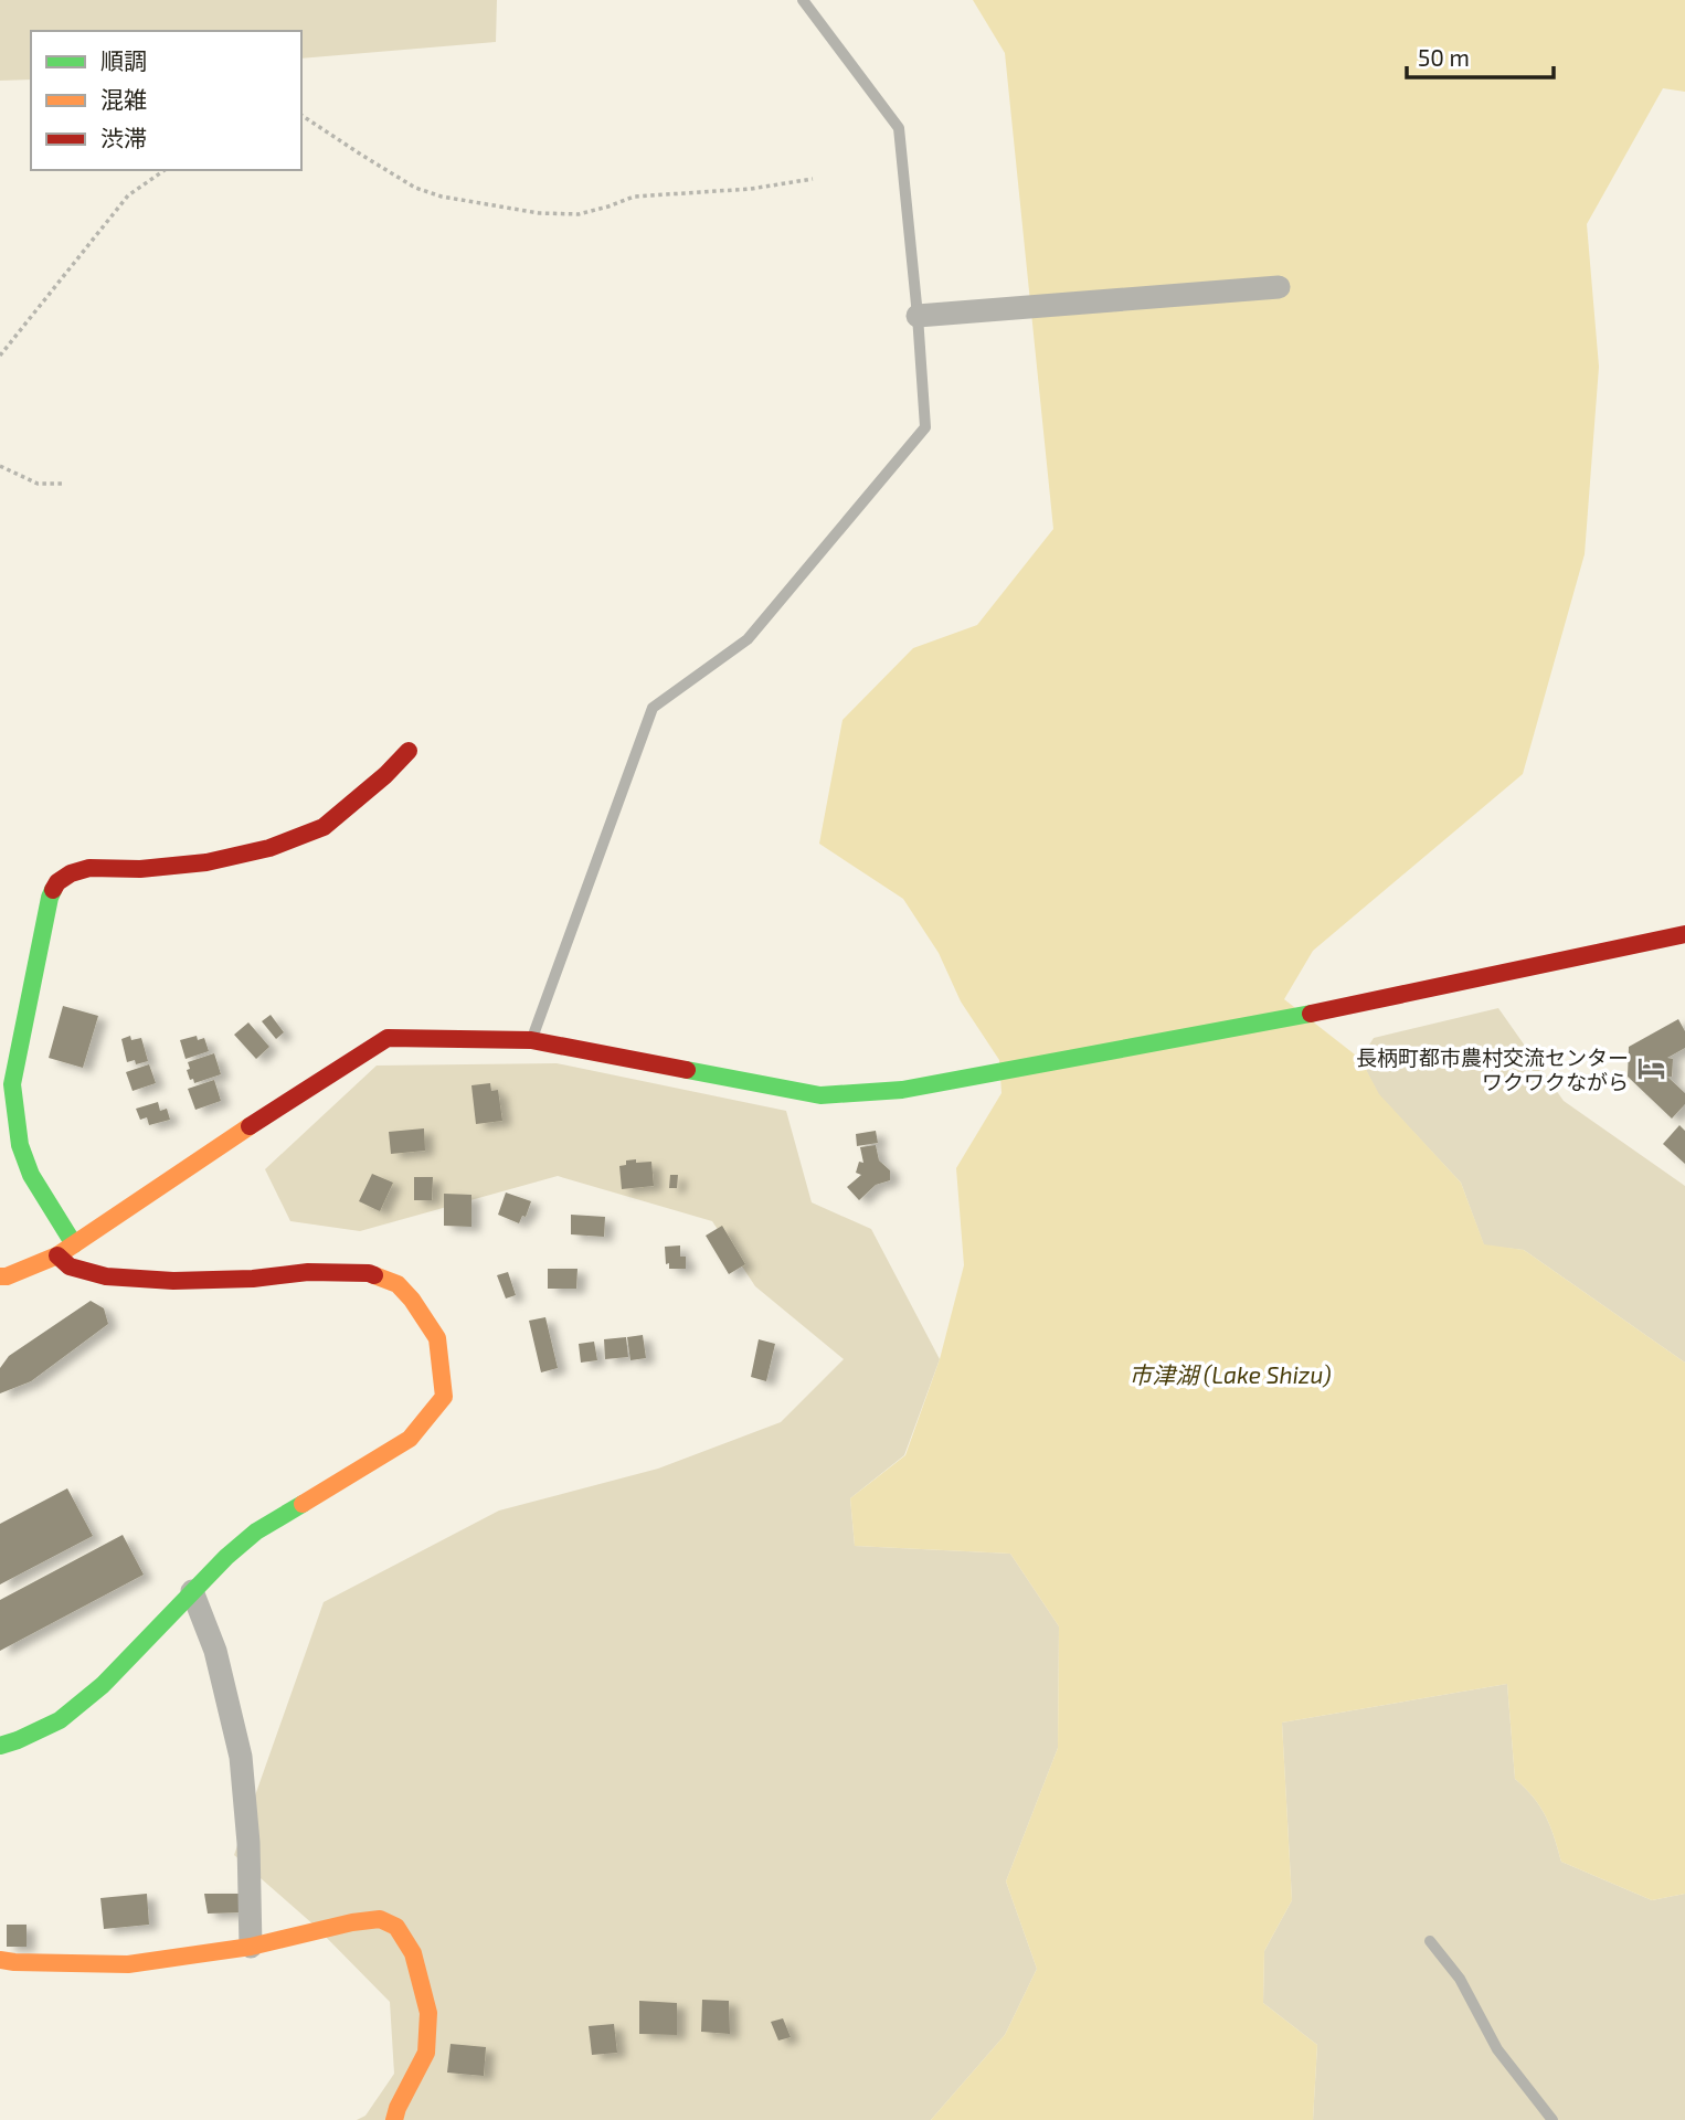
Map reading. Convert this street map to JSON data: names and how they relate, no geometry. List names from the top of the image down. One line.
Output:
{"water":["市津湖 (Lake Shizu)"],"places":{"hotel":["長柄町都市農村交流センター ワクワクながら"]},"legend":["順調","混雑","渋滞"],"scale_bar":"50 m"}
